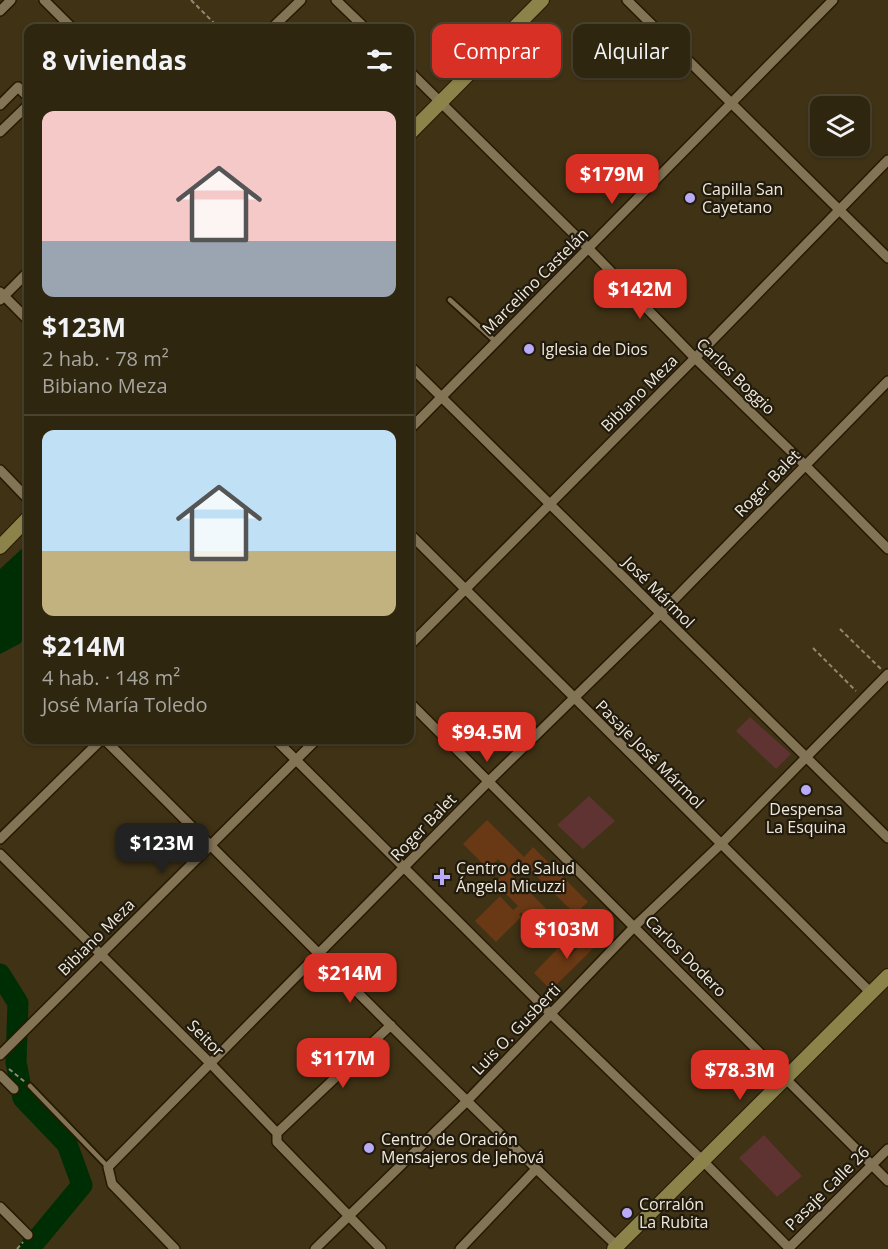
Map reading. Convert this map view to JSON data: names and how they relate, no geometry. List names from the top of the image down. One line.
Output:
{"streets":{"street":["Marcelino Castelán","Carlos Boggio","Bibiano Meza","Roger Balet","José Mármol","Pasaje José Mármol","Carlos Dodero","Luis O. Gusberti","Seitor","Pasaje Calle 26"]},"crossings":[["Marcelino Castelán","Carlos Boggio"],["Marcelino Castelán","José Mármol"],["Carlos Boggio","Bibiano Meza"],["Carlos Boggio","Roger Balet"],["Bibiano Meza","José Mármol"],["Bibiano Meza","Pasaje José Mármol"],["Bibiano Meza","Seitor"],["Roger Balet","José Mármol"],["Roger Balet","Pasaje José Mármol"],["Roger Balet","Carlos Dodero"],["Roger Balet","Seitor"],["José Mármol","Luis O. Gusberti"],["Pasaje José Mármol","Luis O. Gusberti"],["Carlos Dodero","Luis O. Gusberti"],["Carlos Dodero","Pasaje Calle 26"],["Luis O. Gusberti","Seitor"]],"places":{"other":["Capilla San Cayetano","Iglesia de Dios","Despensa La Esquina","Centro de Oración Mensajeros de Jehová","Corralón La Rubita"],"health":["Centro de Salud Ángela Micuzzi"]},"page":{"chip":["Comprar","Alquilar"],"heading":"8 viviendas","list":[{"name":"$123M","note":"2 hab. · 78 m² · Bibiano Meza"},{"name":"$214M","note":"4 hab. · 148 m² · José María Toledo"}],"price":["$179M","$142M","$94.5M","$123M","$103M","$214M","$117M","$78.3M"]}}
